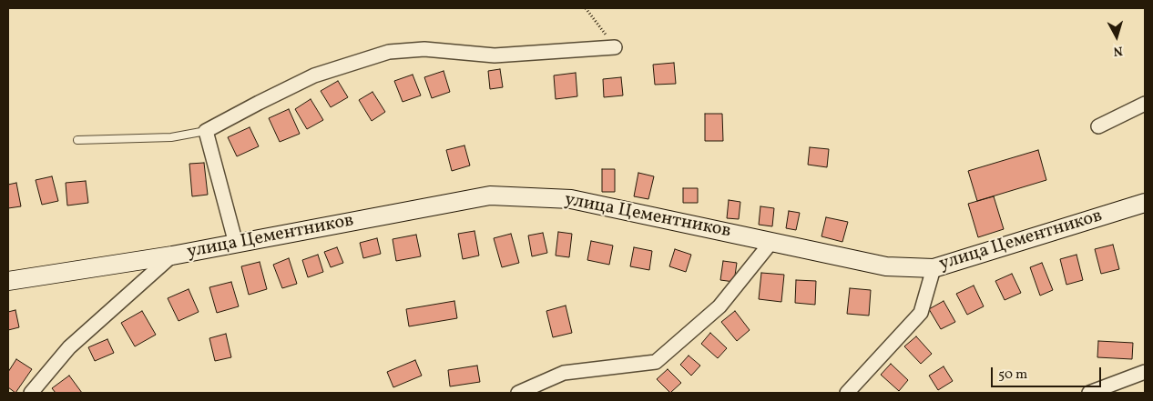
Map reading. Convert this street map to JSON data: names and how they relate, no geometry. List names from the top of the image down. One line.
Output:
{"streets":{"street":["улица Цементников"]},"scale_bar":"50 m","north":"bottom"}
